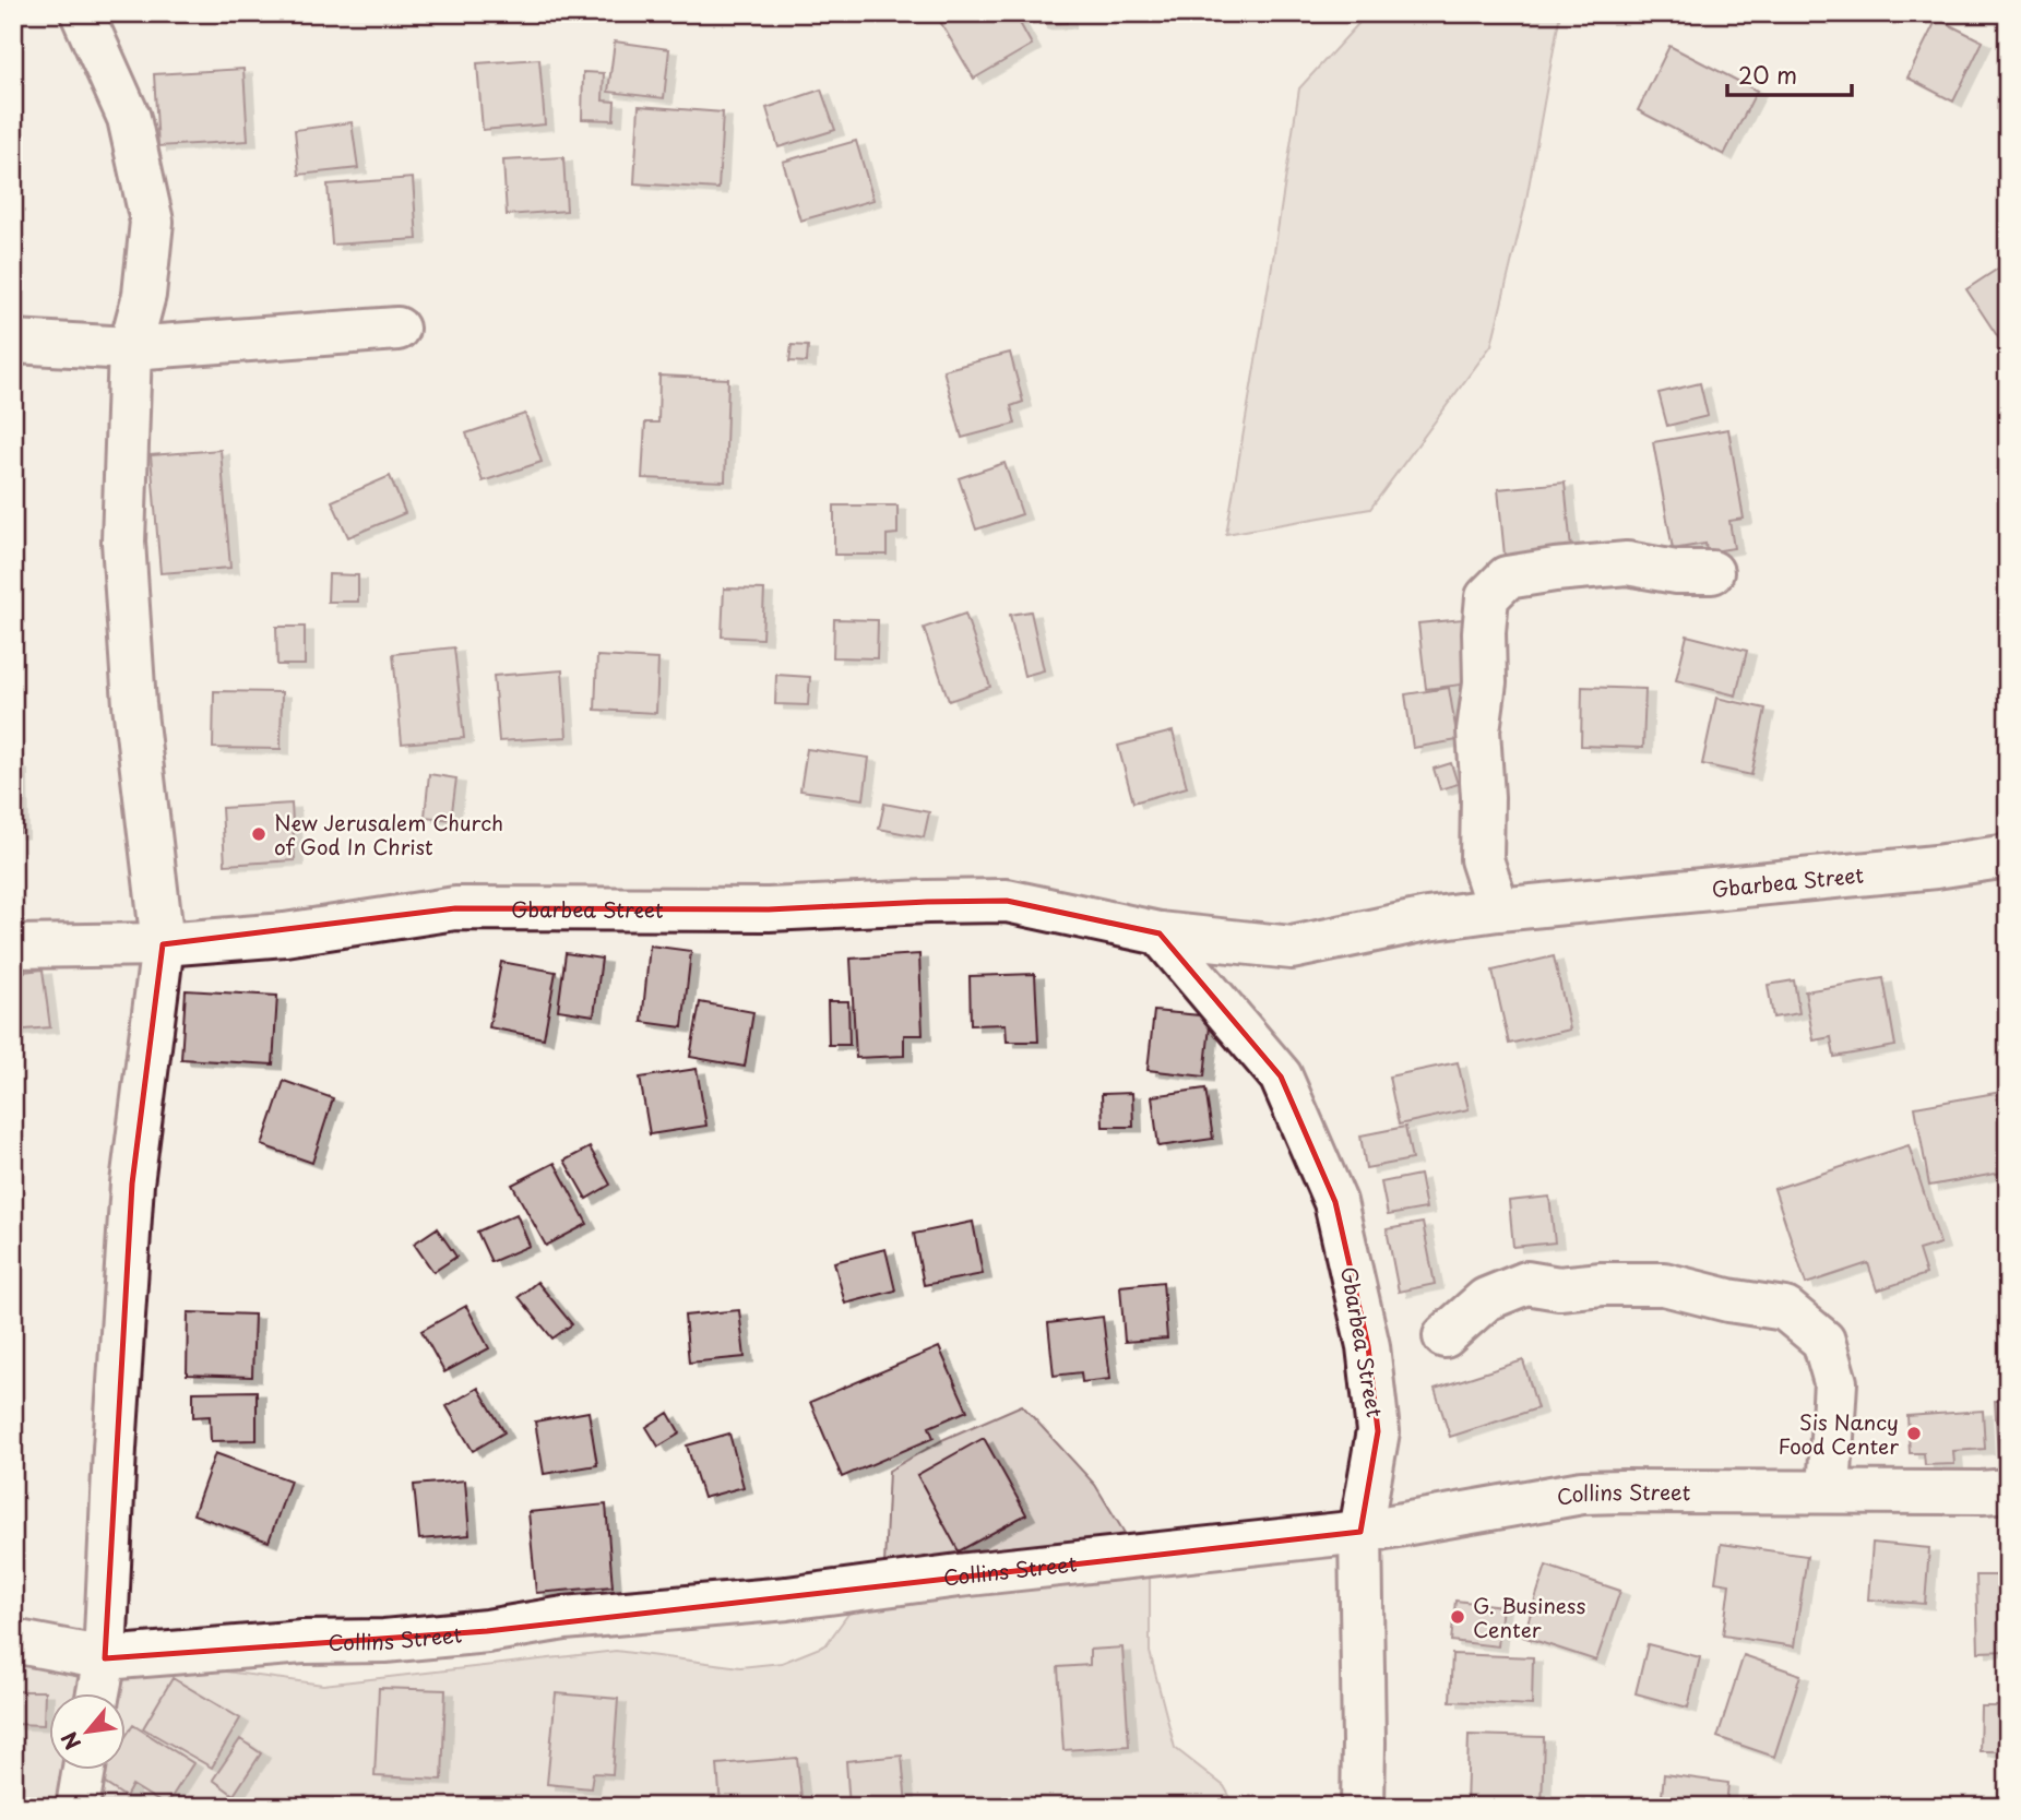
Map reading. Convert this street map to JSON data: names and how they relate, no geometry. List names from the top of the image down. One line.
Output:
{"streets":{"street":["Gbarbea Street","Collins Street"]},"crossings":[["Gbarbea Street","Collins Street"]],"places":["New Jerusalem Church of God In Christ","Sis Nancy Food Center","G. Business Center"],"scale_bar":"20 m","north":"bottom left"}
